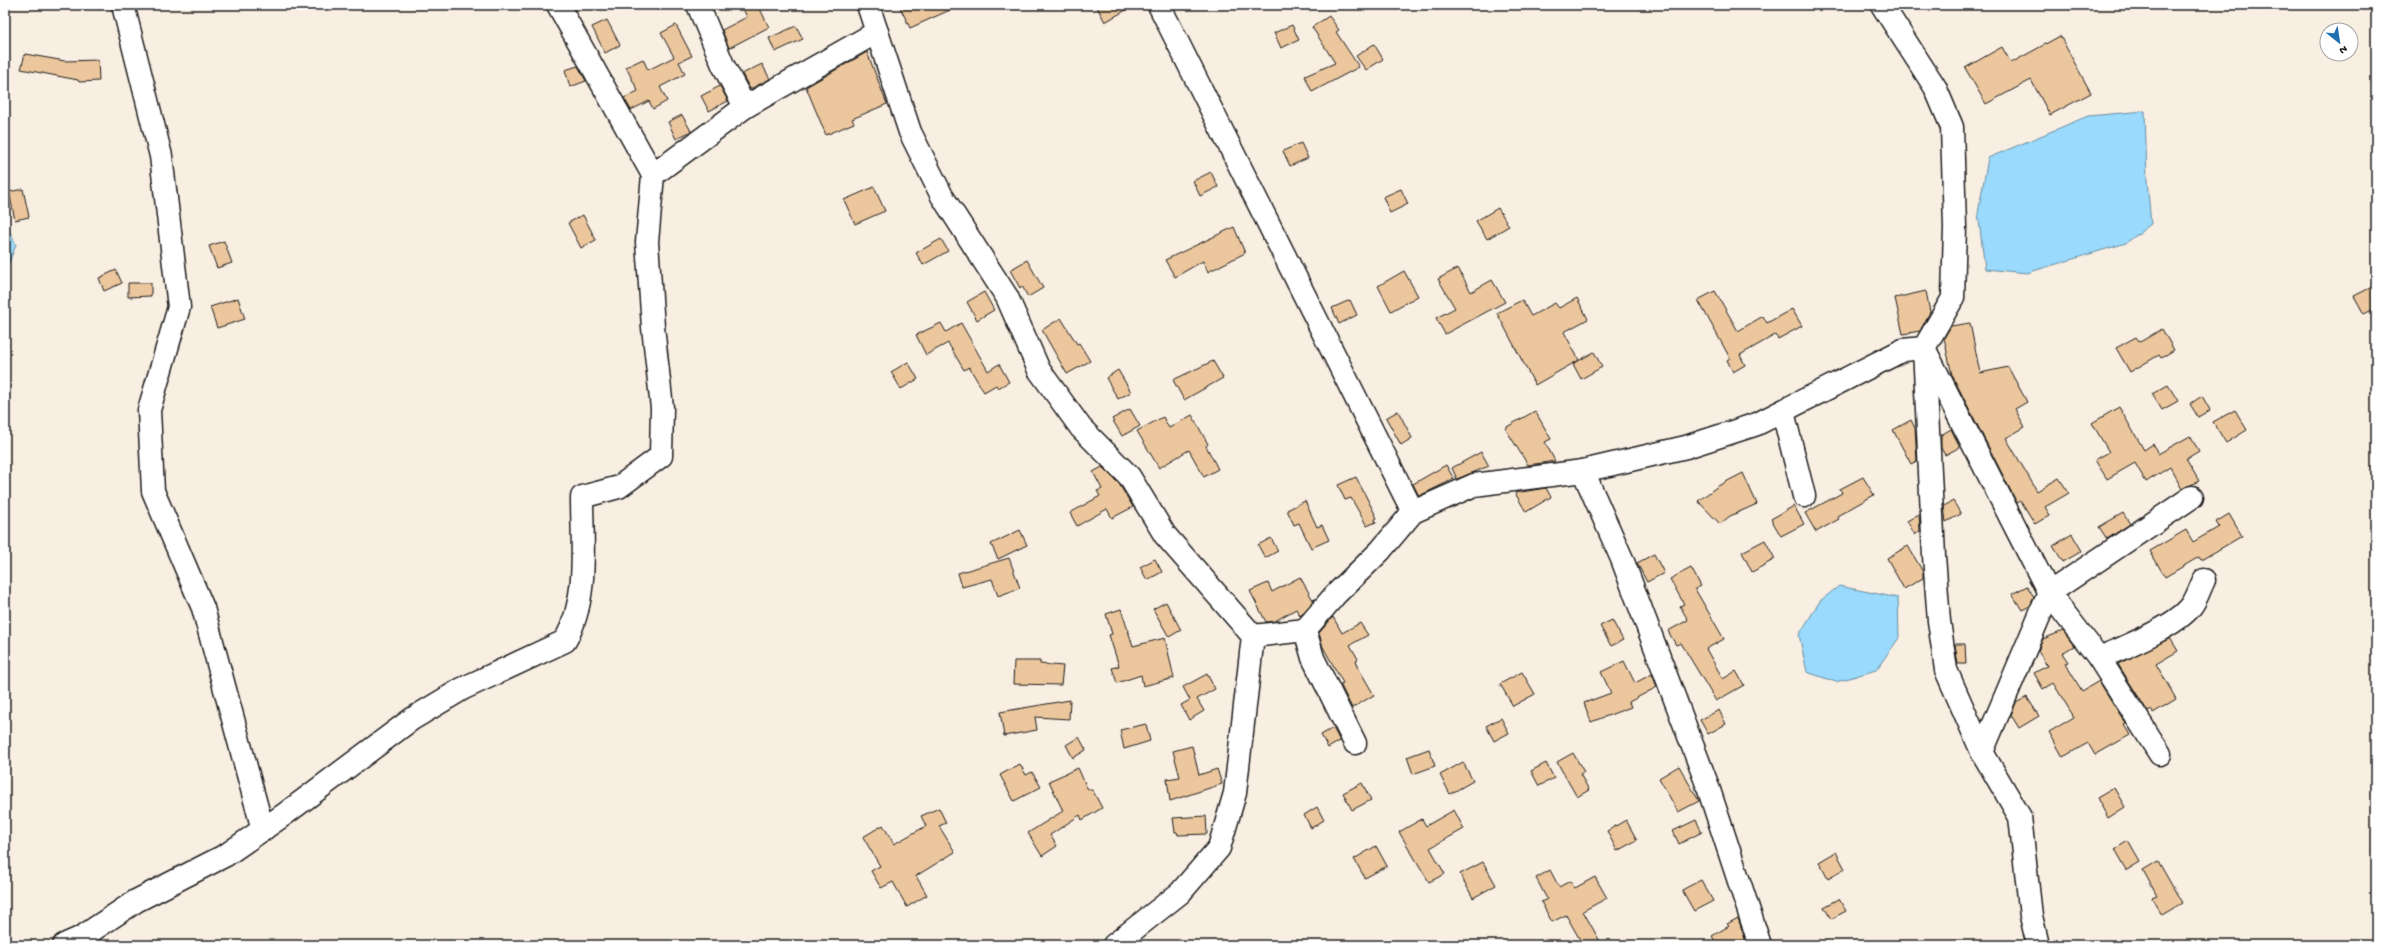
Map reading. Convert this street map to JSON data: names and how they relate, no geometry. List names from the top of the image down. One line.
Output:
{"north":"bottom right"}
